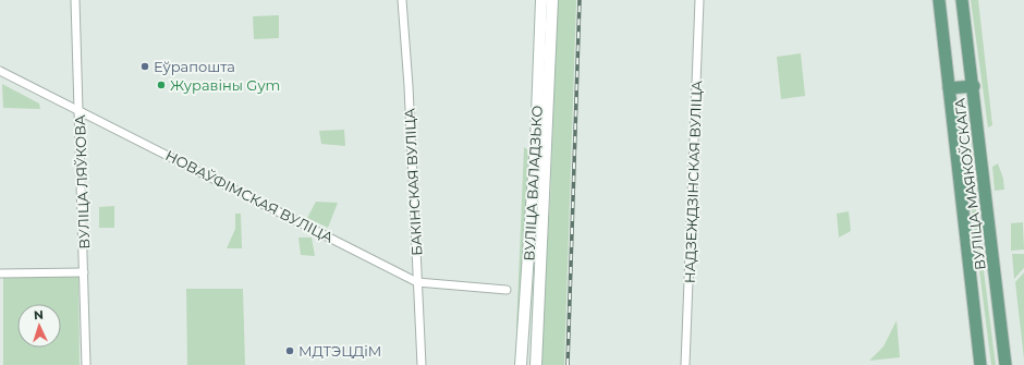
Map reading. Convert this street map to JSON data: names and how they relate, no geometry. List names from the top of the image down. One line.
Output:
{"streets":{"main road":["ВУЛІЦА ВАЛАДЗЬКО","ВУЛІЦА МАЯКОЎСКАГА"],"street":["ВУЛІЦА ЛЯЎКОВА","БАКІНСКАЯ ВУЛІЦА","НАДЗЕЖДЗІНСКАЯ ВУЛІЦА","НОВАЎФІМСКАЯ ВУЛІЦА"]},"crossings":[["ВУЛІЦА ЛЯЎКОВА","НОВАЎФІМСКАЯ ВУЛІЦА"],["БАКІНСКАЯ ВУЛІЦА","НОВАЎФІМСКАЯ ВУЛІЦА"]],"places":["Еўрапошта","Журавіны Gym","МДТЭЦДіМ"],"north":"top"}
